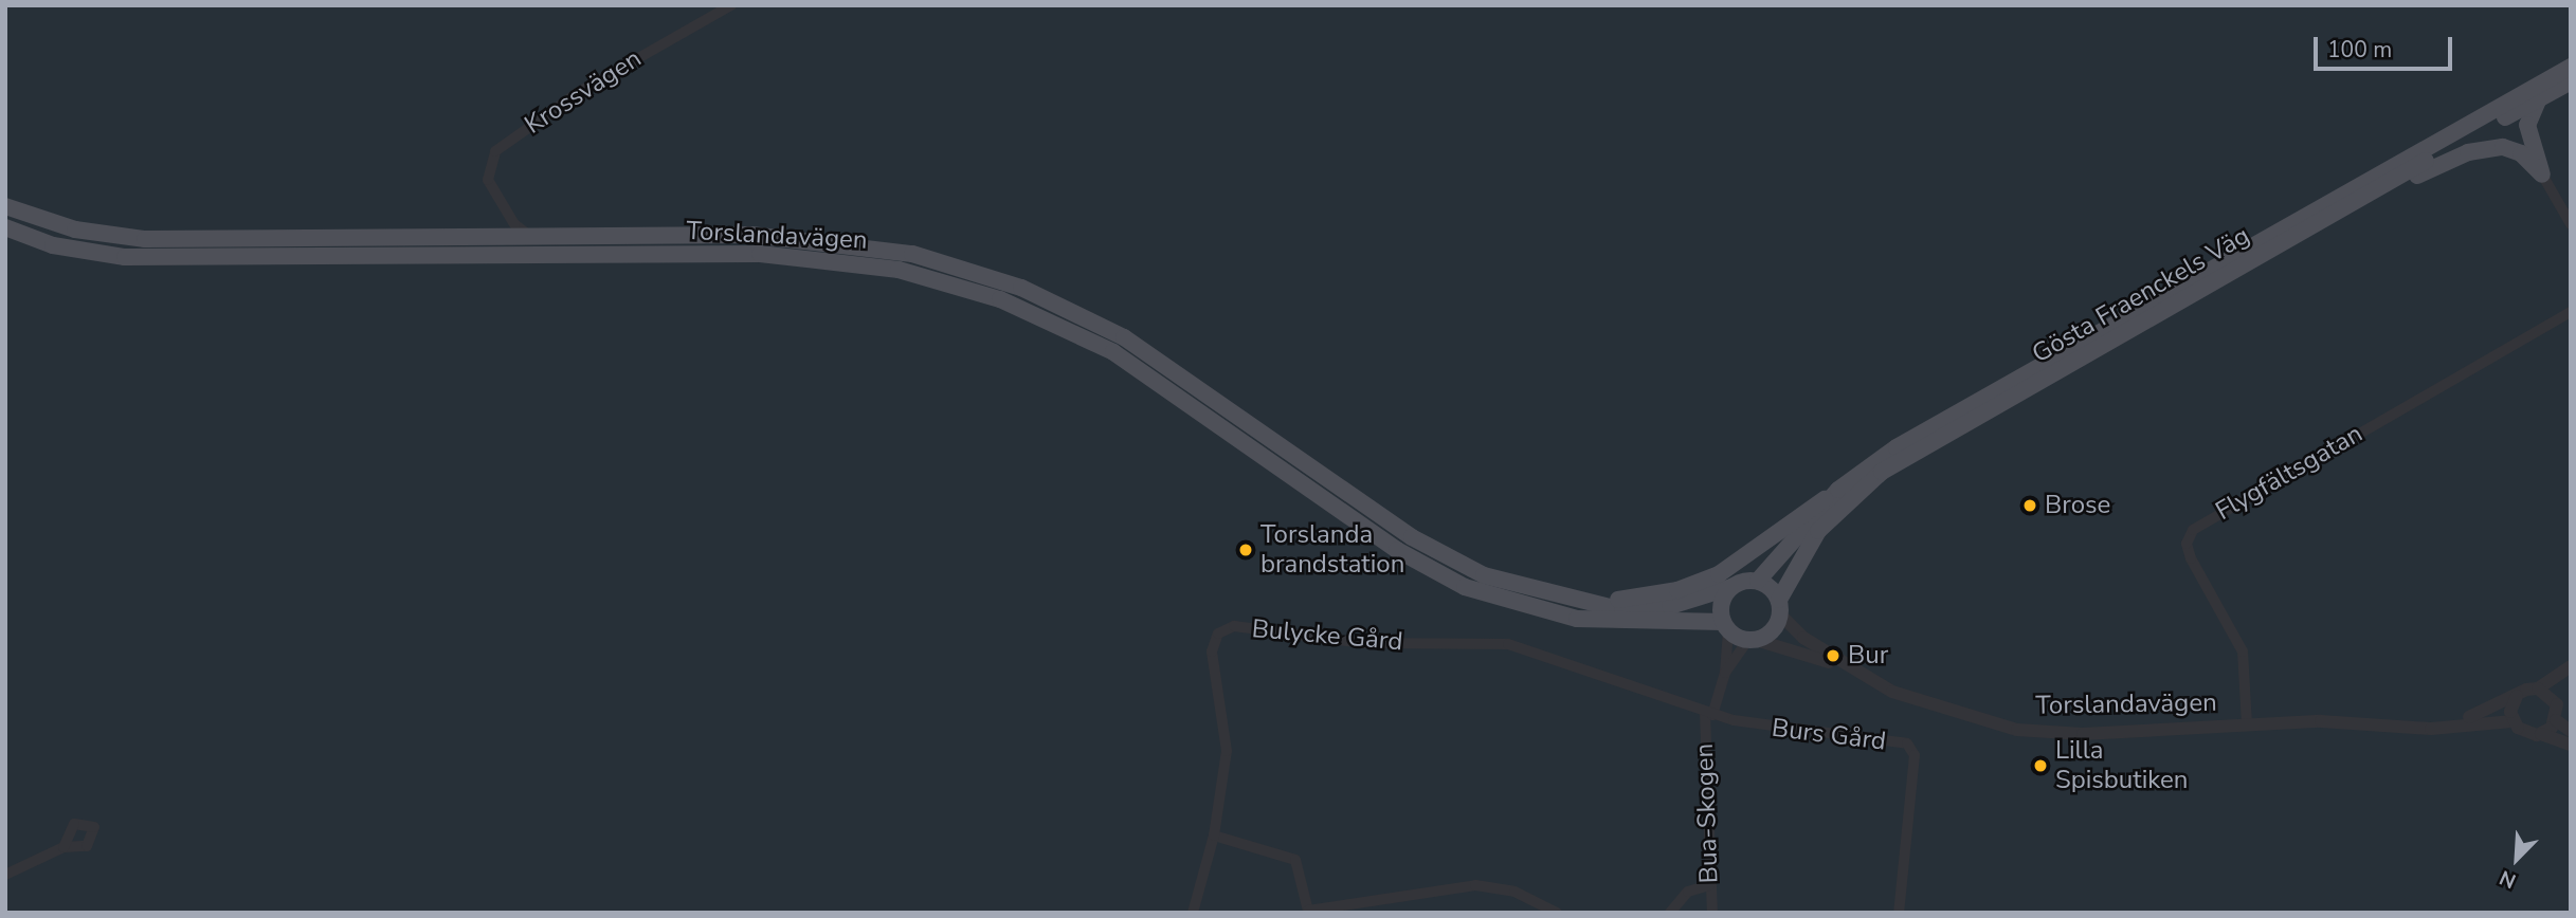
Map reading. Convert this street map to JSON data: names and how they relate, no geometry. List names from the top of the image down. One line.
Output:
{"streets":{"main road":["Torslandavägen","Gösta Fraenckels Väg"],"street":["Krossvägen","Flygfältsgatan","Bulycke Gård","Burs Gård","Bua-Skogen"]},"crossings":[["Krossvägen","Torslandavägen"],["Torslandavägen","Gösta Fraenckels Väg"],["Torslandavägen","Flygfältsgatan"],["Bulycke Gård","Burs Gård"],["Bulycke Gård","Bua-Skogen"],["Burs Gård","Bua-Skogen"]],"places":["Brose","Torslanda brandstation","Bur","Lilla Spisbutiken"],"scale_bar":"100 m","north":"bottom left"}
